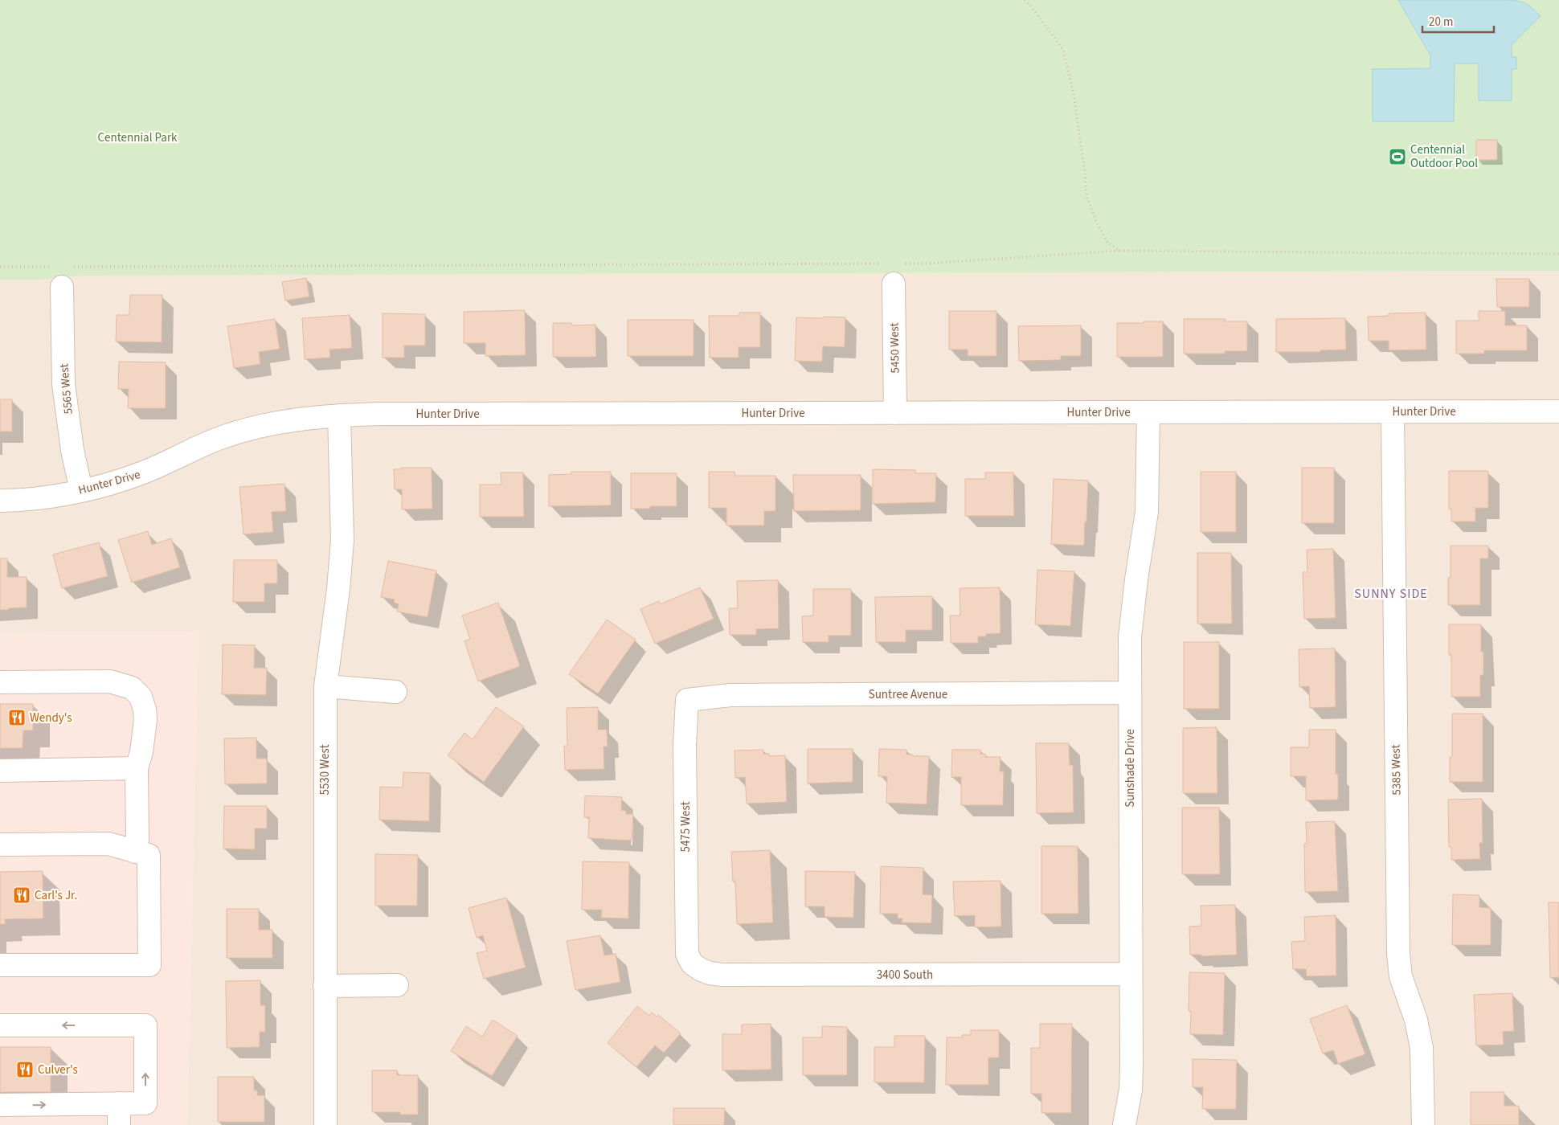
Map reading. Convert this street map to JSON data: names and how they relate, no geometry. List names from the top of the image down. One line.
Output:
{"streets":{"street":["5450 West","5565 West","Hunter Drive","Suntree Avenue","Sunshade Drive","5530 West","5385 West","5475 West","3400 South"]},"crossings":[["5450 West","Hunter Drive"],["5565 West","Hunter Drive"],["Hunter Drive","Sunshade Drive"],["Hunter Drive","5530 West"],["Hunter Drive","5385 West"],["Suntree Avenue","Sunshade Drive"],["Suntree Avenue","5475 West"],["Sunshade Drive","3400 South"],["5475 West","3400 South"]],"districts":["SUNNY SIDE"],"parks":["Centennial Park"],"places":{"sports":["Centennial Outdoor Pool"],"restaurant":["Wendy's","Carl's Jr.","Culver's"]},"scale_bar":"20 m"}
